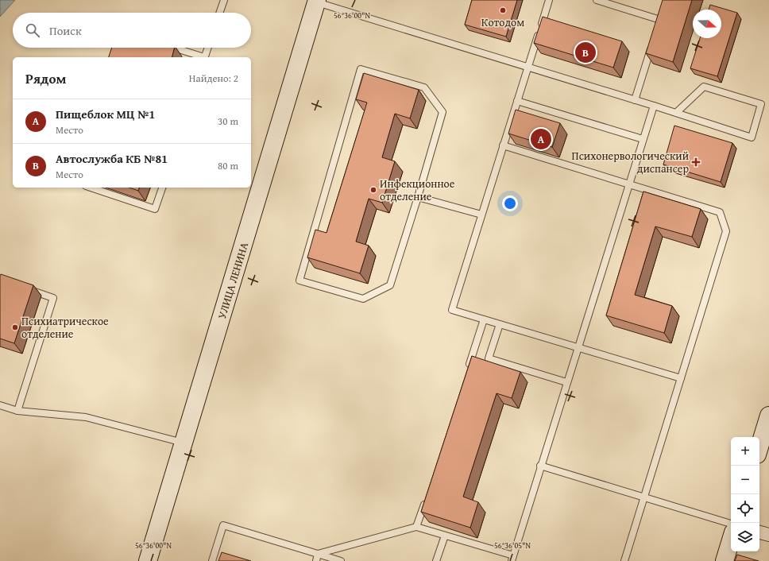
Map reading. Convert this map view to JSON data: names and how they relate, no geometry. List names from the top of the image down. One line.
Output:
{"streets":{"street":["УЛИЦА ЛЕНИНА"]},"places":{"other":["Котодом","Инфекционное отделение","Психиатрическое отделение"],"health":["Психонервологический диспансер"]},"north":"right","page":{"search":"Поиск","pins":["B","A"],"heading":["Рядом","Найдено: 2"],"list":[{"mark":"A","name":"Пищеблок МЦ №1","note":"Место","value":"30 m"},{"mark":"B","name":"Автослужба КБ №81","note":"Место","value":"80 m"}],"map_buttons":["+","−"]},"coordinates":["56°36'00\"N","56°36'05\"N"]}
